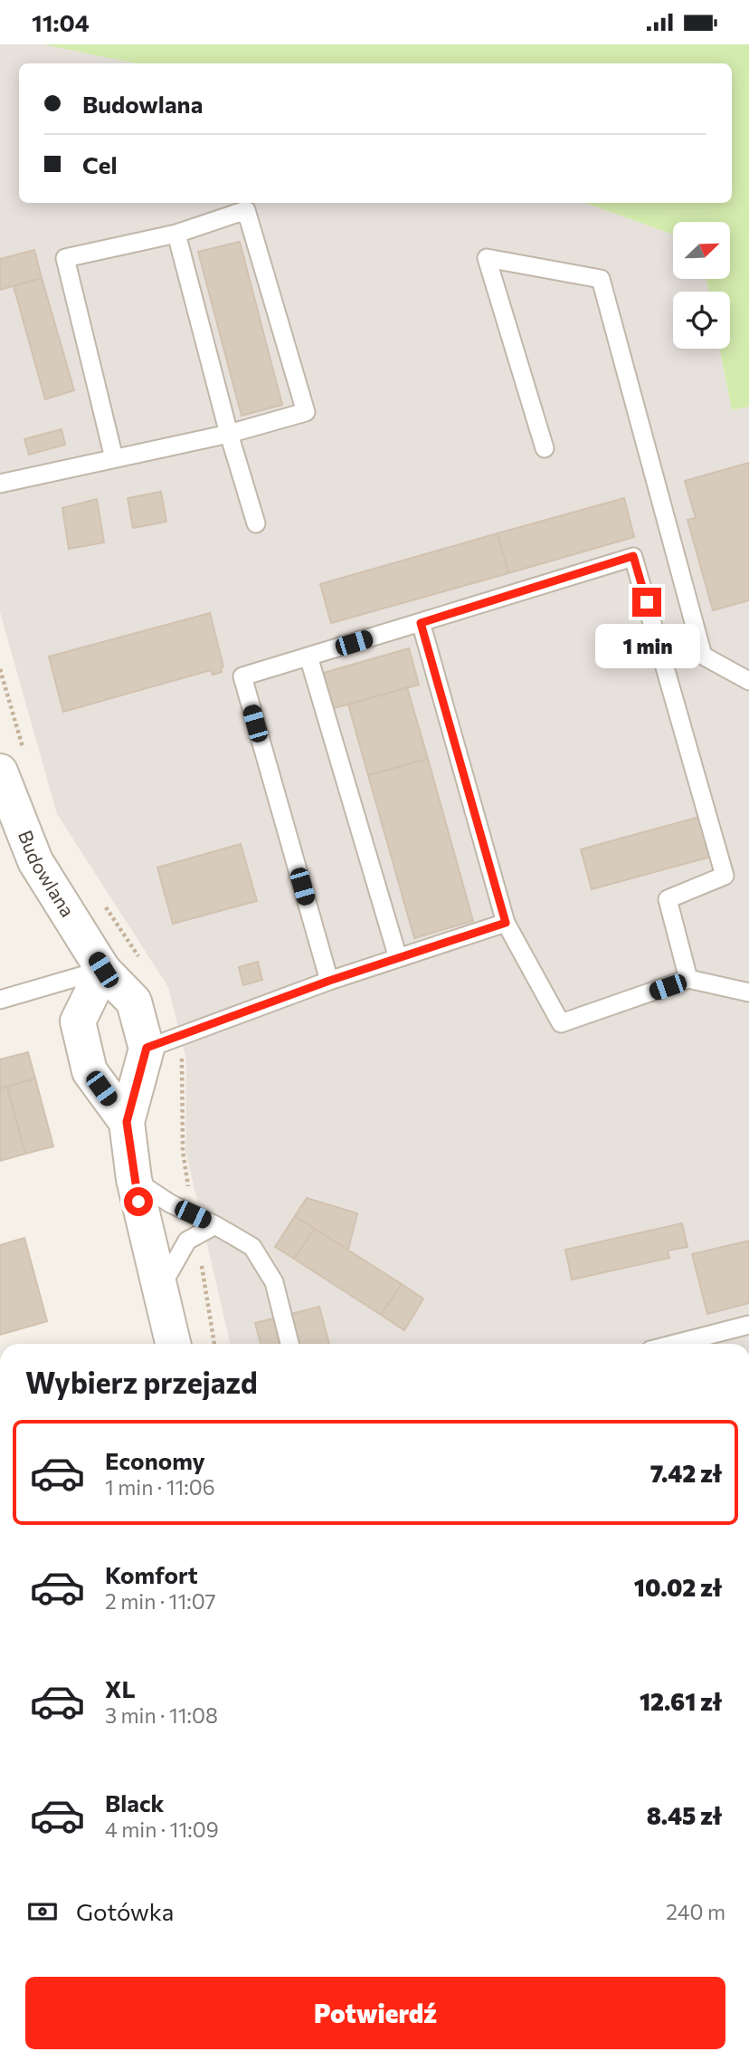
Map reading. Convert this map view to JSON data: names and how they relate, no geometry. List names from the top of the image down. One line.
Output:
{"streets":{"street":["Budowlana"]},"north":"top right","page":{"status":"11:04","banner":["Budowlana","Cel"],"bubble":"1 min","heading":"Wybierz przejazd","list":[{"name":"Economy","note":"1 min · 11:06","value":"7.42 zł"},{"name":"Komfort","note":"2 min · 11:07","value":"10.02 zł"},{"name":"XL","note":"3 min · 11:08","value":"12.61 zł"},{"name":"Black","note":"4 min · 11:09","value":"8.45 zł"}],"pay":["Gotówka","240 m"],"buttons":"Potwierdź"}}
